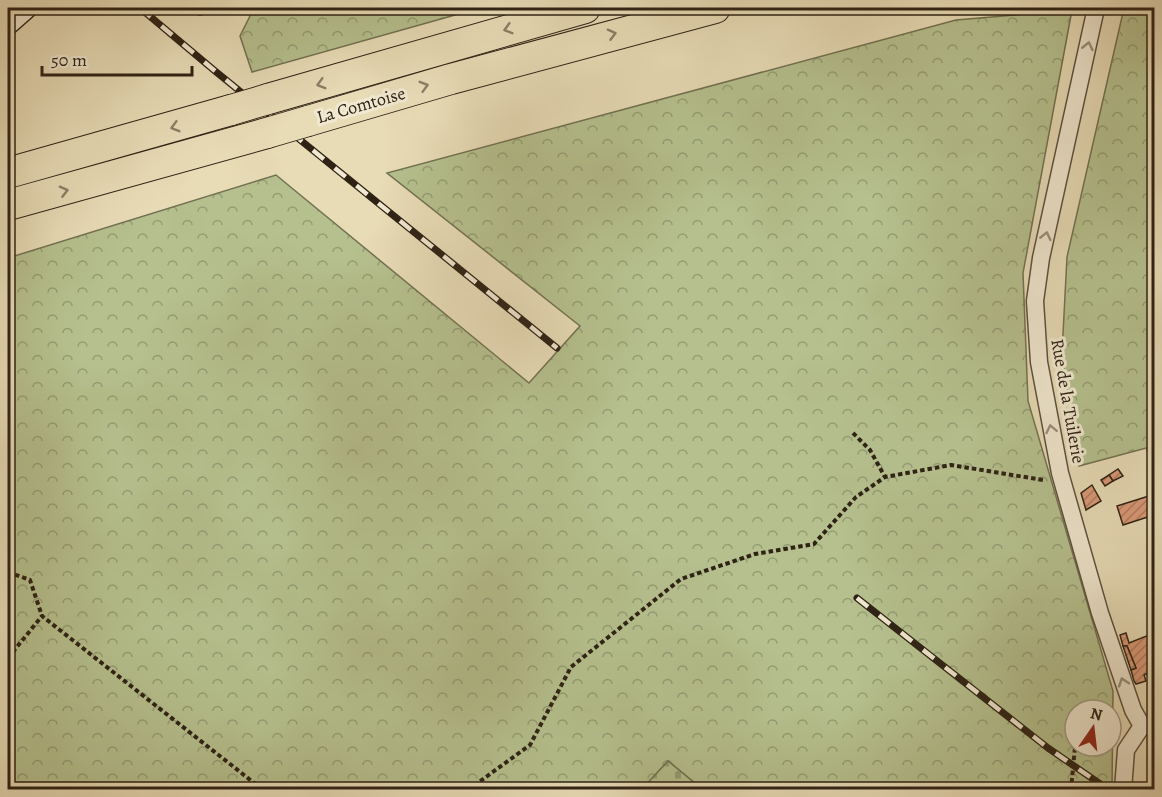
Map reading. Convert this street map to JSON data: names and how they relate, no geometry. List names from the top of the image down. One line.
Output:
{"streets":{"highway":["La Comtoise"],"street":["Rue de la Tuilerie"]},"one_way":["Rue de la Tuilerie"],"scale_bar":"50 m","north":"top"}
